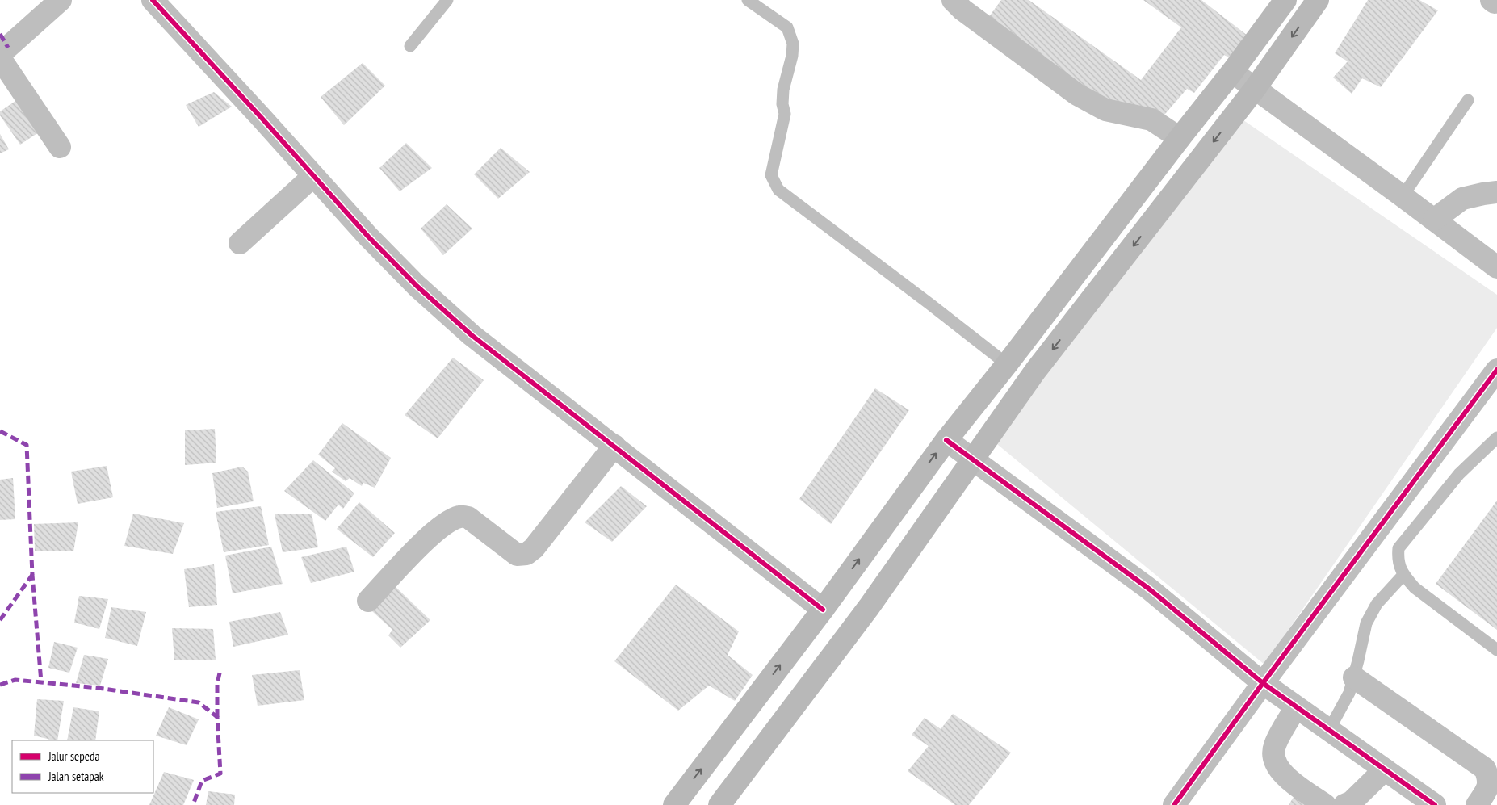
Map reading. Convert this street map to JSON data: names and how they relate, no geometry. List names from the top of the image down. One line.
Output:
{"legend":["Jalur sepeda","Jalan setapak"]}
